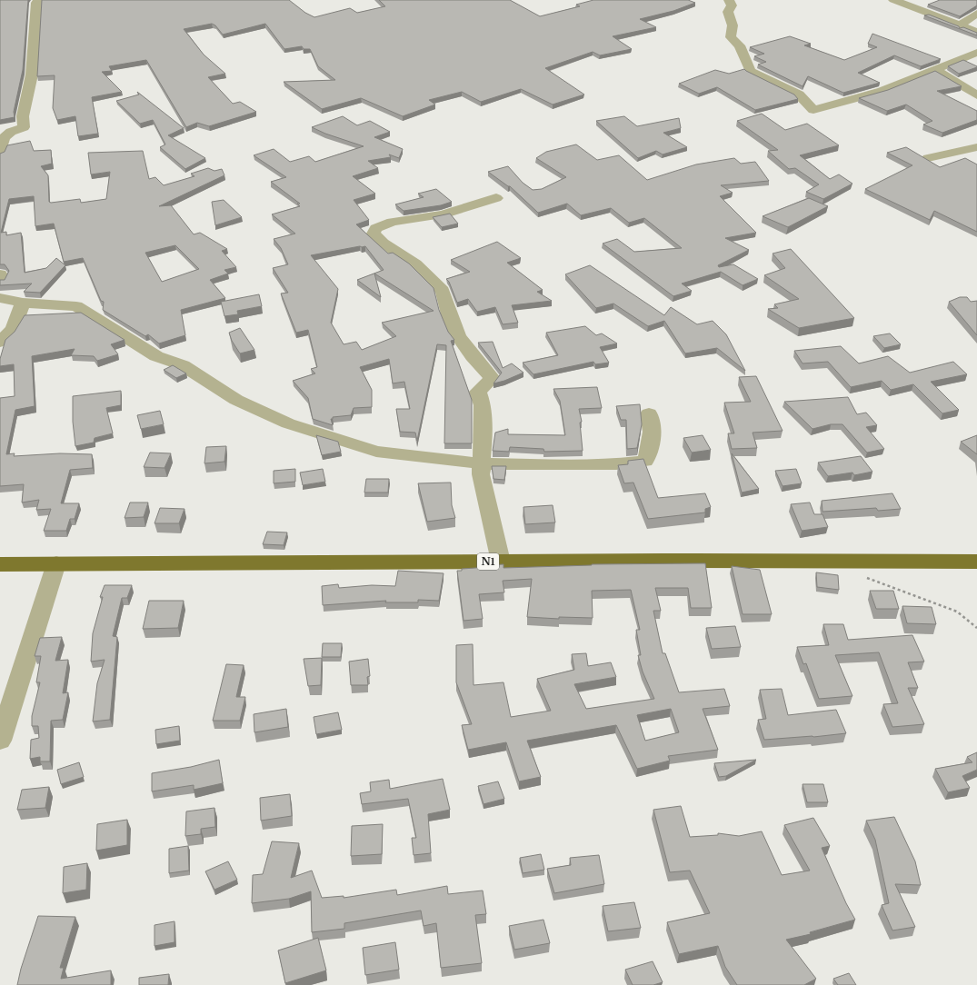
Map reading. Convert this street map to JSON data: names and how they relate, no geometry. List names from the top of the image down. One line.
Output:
{"streets":{"highway":["N1"]}}
